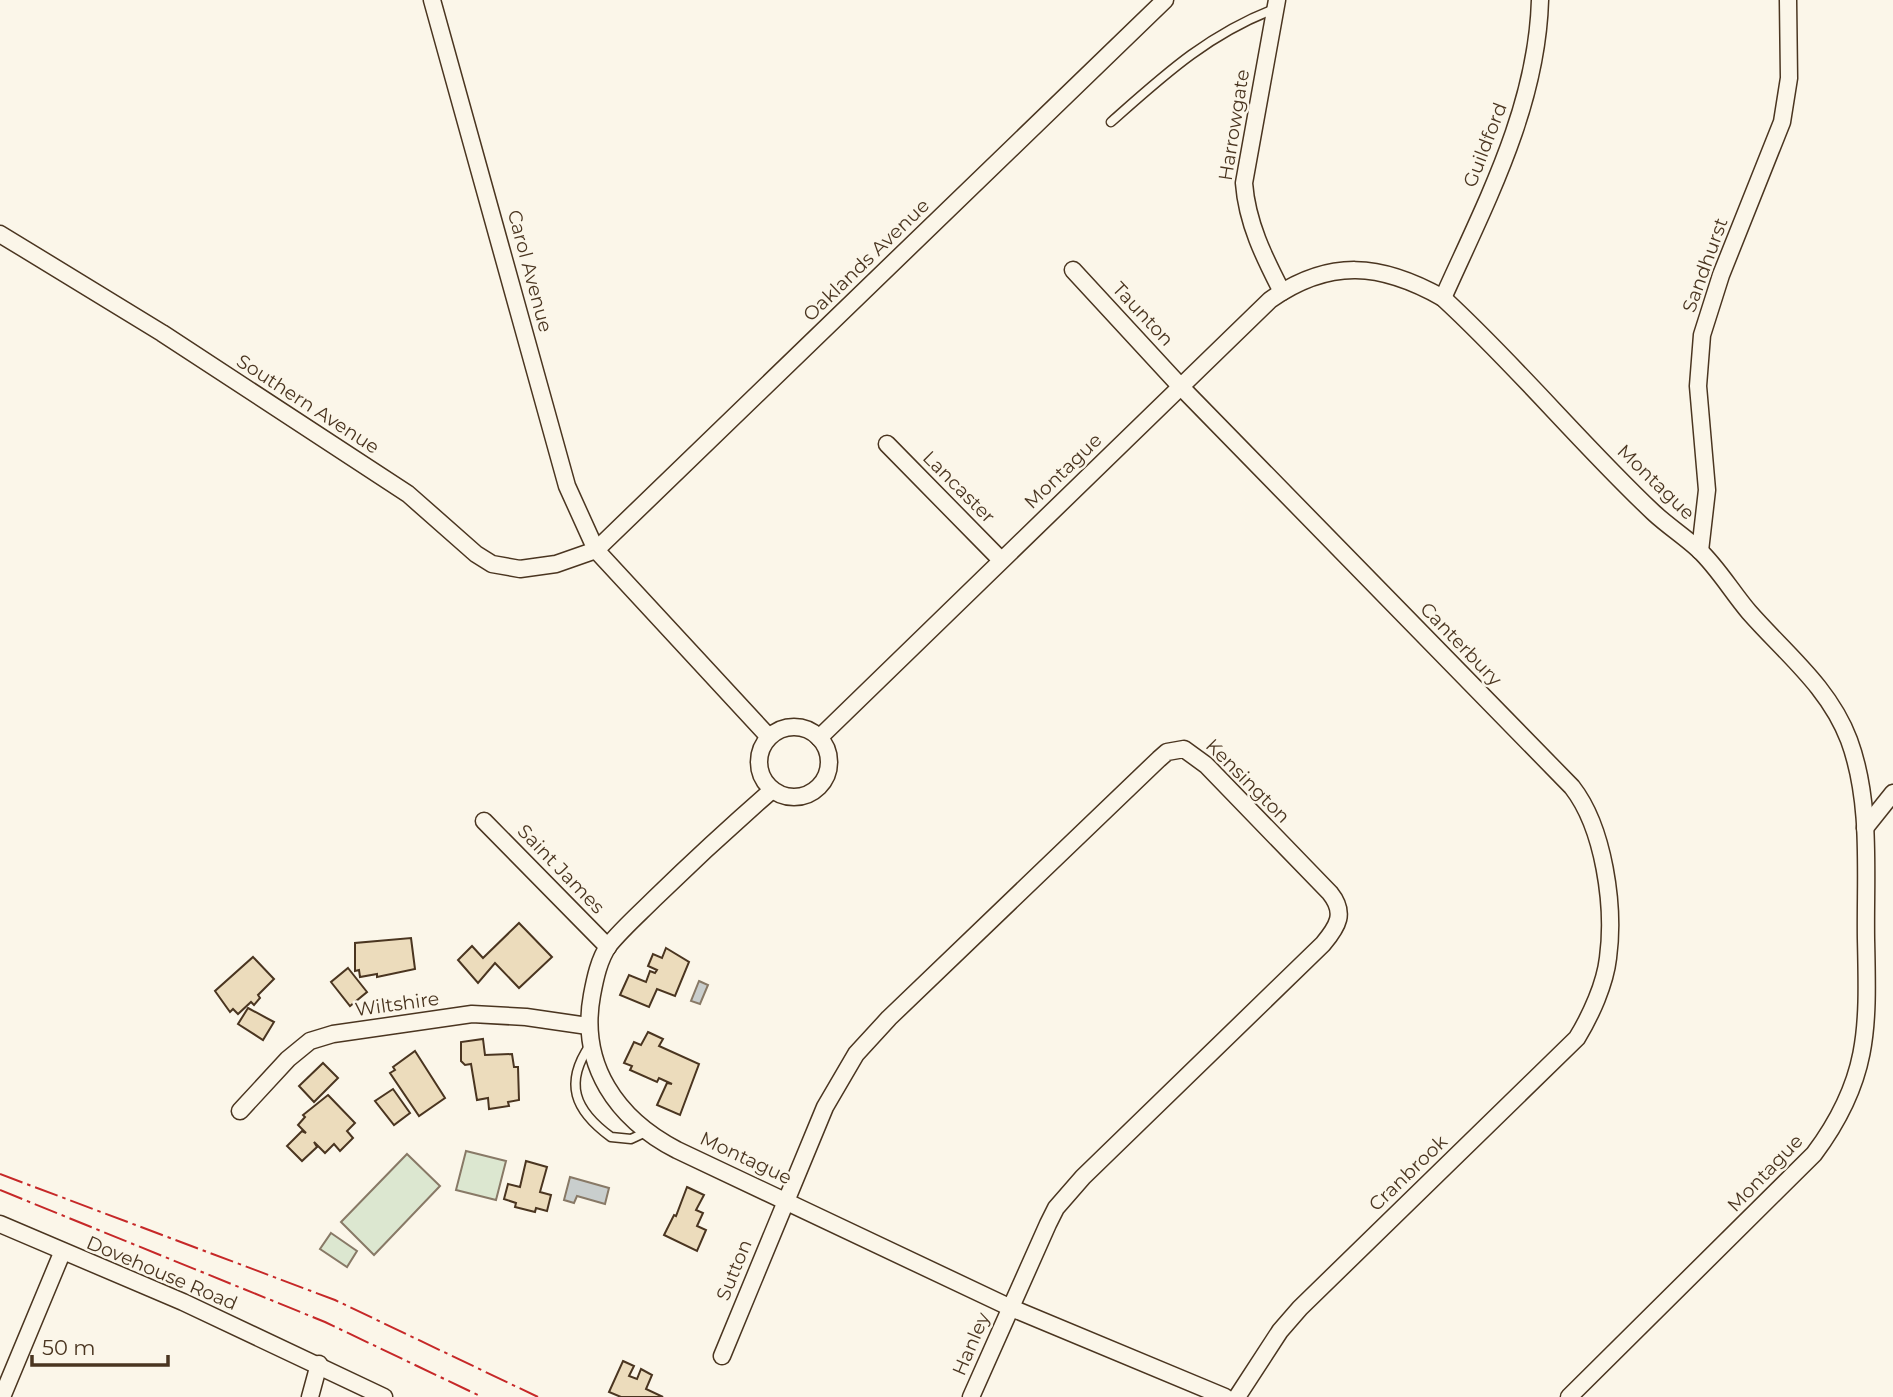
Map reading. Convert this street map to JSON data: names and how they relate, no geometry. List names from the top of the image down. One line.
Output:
{"streets":{"street":["Harrowgate","Guildford","Oaklands Avenue","Sandhurst","Carol Avenue","Taunton","Southern Avenue","Montague","Lancaster","Canterbury","Kensington","Saint James","Wiltshire","Cranbrook","Sutton","Dovehouse Road","Hanley"]},"crossings":[["Harrowgate","Montague"],["Guildford","Montague"],["Oaklands Avenue","Carol Avenue"],["Oaklands Avenue","Southern Avenue"],["Sandhurst","Montague"],["Carol Avenue","Southern Avenue"],["Carol Avenue","Montague"],["Taunton","Montague"],["Taunton","Canterbury"],["Montague","Lancaster"],["Montague","Canterbury"],["Montague","Kensington"],["Montague","Saint James"],["Montague","Wiltshire"],["Montague","Sutton"],["Montague","Hanley"],["Canterbury","Cranbrook"],["Kensington","Sutton"],["Kensington","Hanley"]],"scale_bar":"50 m"}
